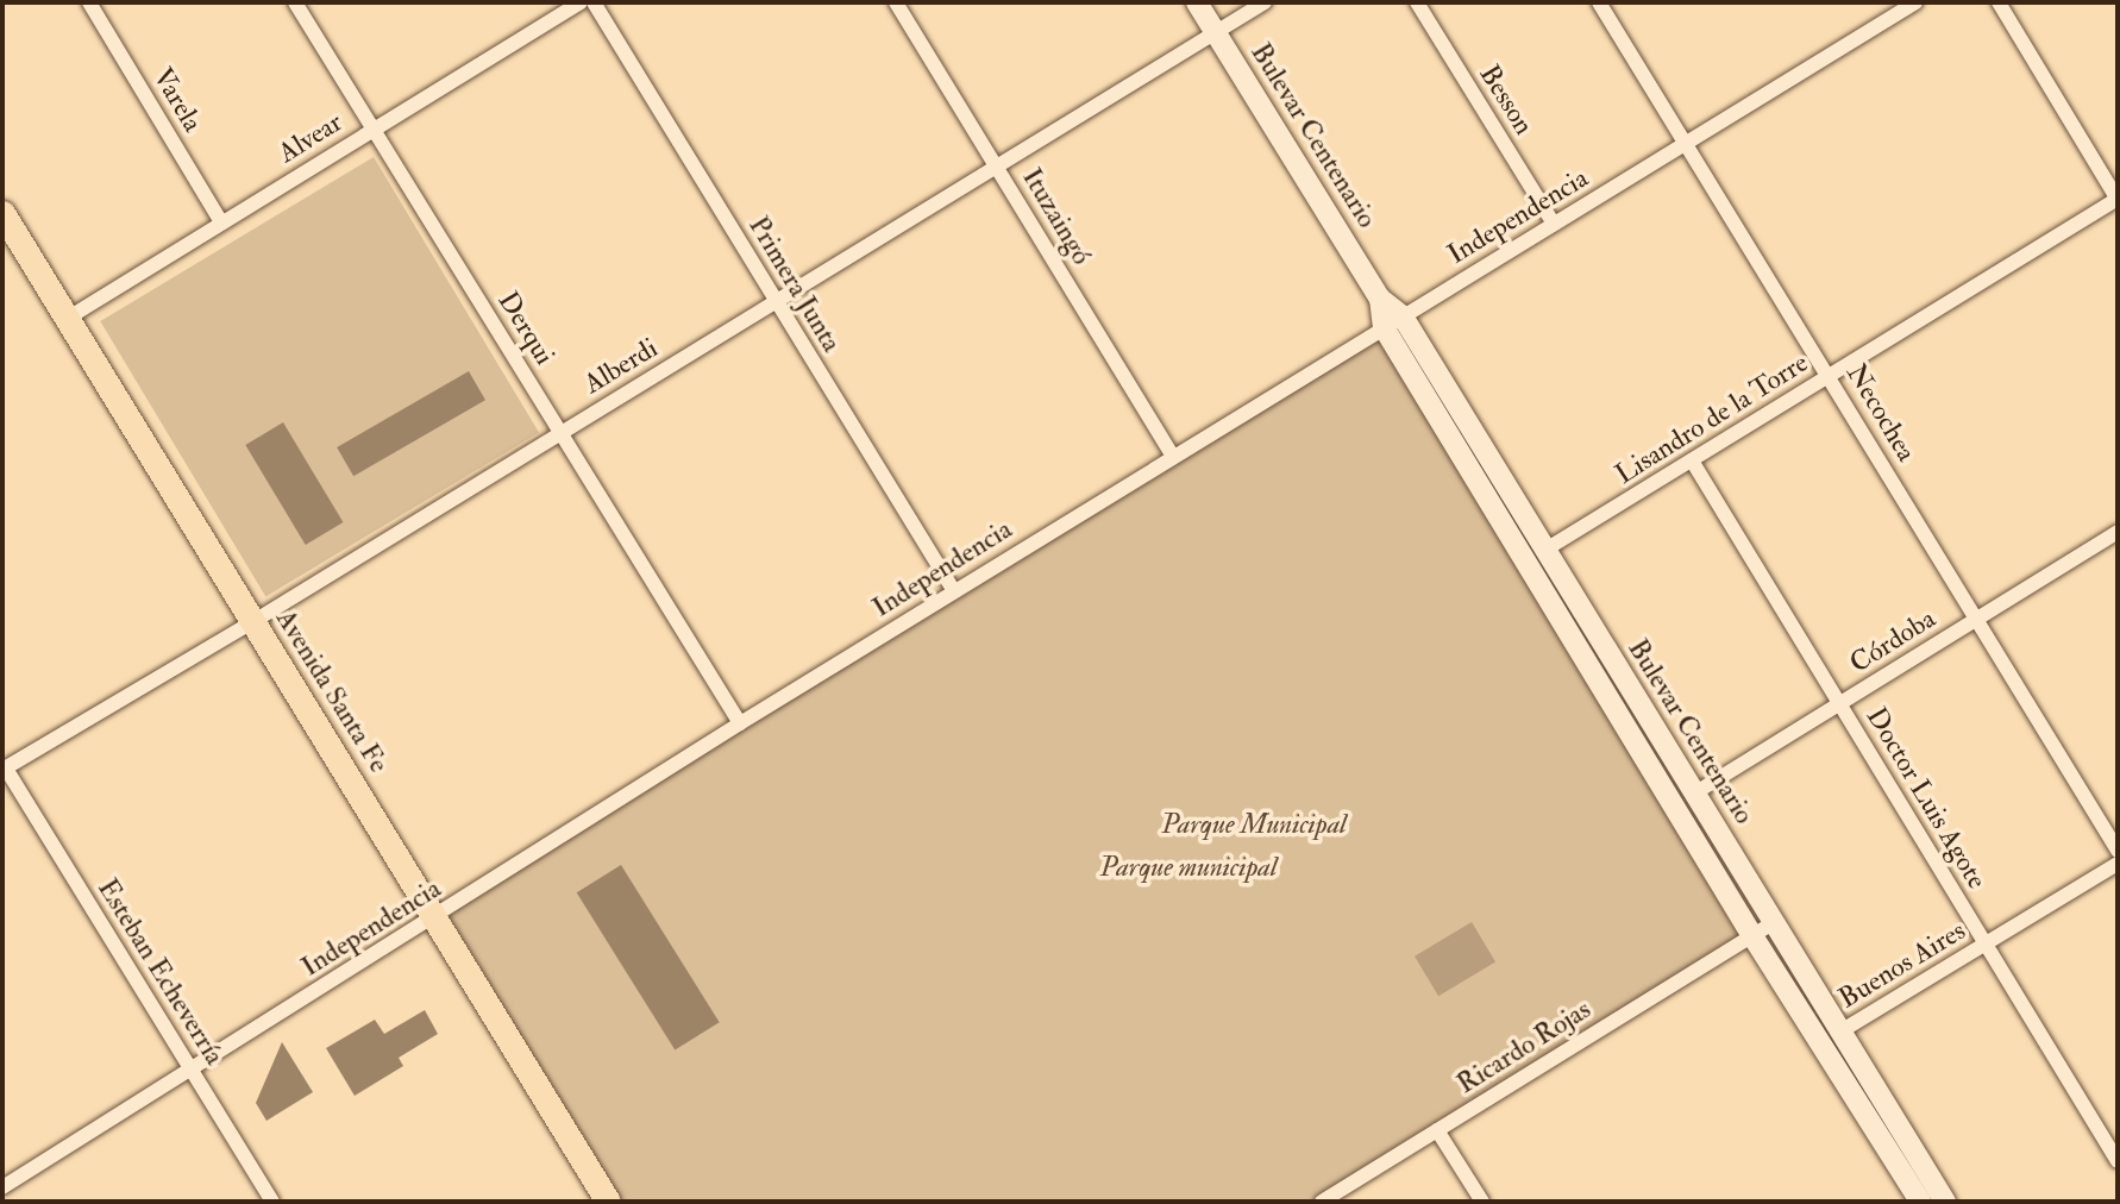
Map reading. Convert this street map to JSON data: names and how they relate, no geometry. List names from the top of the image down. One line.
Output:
{"streets":{"main road":["Bulevar Centenario","Avenida Santa Fe"],"street":["Varela","Besson","Alvear","Ituzaingó","Independencia","Primera Junta","Derqui","Alberdi","Necochea","Lisandro de la Torre","Córdoba","Doctor Luis Agote","Buenos Aires","Esteban Echeverría","Ricardo Rojas"]},"crossings":[["Varela","Alvear"],["Besson","Independencia"],["Bulevar Centenario","Independencia"],["Bulevar Centenario","Alberdi"],["Bulevar Centenario","Lisandro de la Torre"],["Bulevar Centenario","Córdoba"],["Bulevar Centenario","Buenos Aires"],["Bulevar Centenario","Ricardo Rojas"],["Alvear","Derqui"],["Alvear","Avenida Santa Fe"],["Ituzaingó","Independencia"],["Ituzaingó","Alberdi"],["Independencia","Primera Junta"],["Independencia","Derqui"],["Independencia","Necochea"],["Independencia","Avenida Santa Fe"],["Independencia","Esteban Echeverría"],["Primera Junta","Alberdi"],["Derqui","Alberdi"],["Alberdi","Avenida Santa Fe"],["Alberdi","Esteban Echeverría"],["Necochea","Lisandro de la Torre"],["Necochea","Córdoba"],["Lisandro de la Torre","Doctor Luis Agote"],["Córdoba","Doctor Luis Agote"],["Doctor Luis Agote","Buenos Aires"]],"parks":["Parque Municipal","Parque municipal"]}
